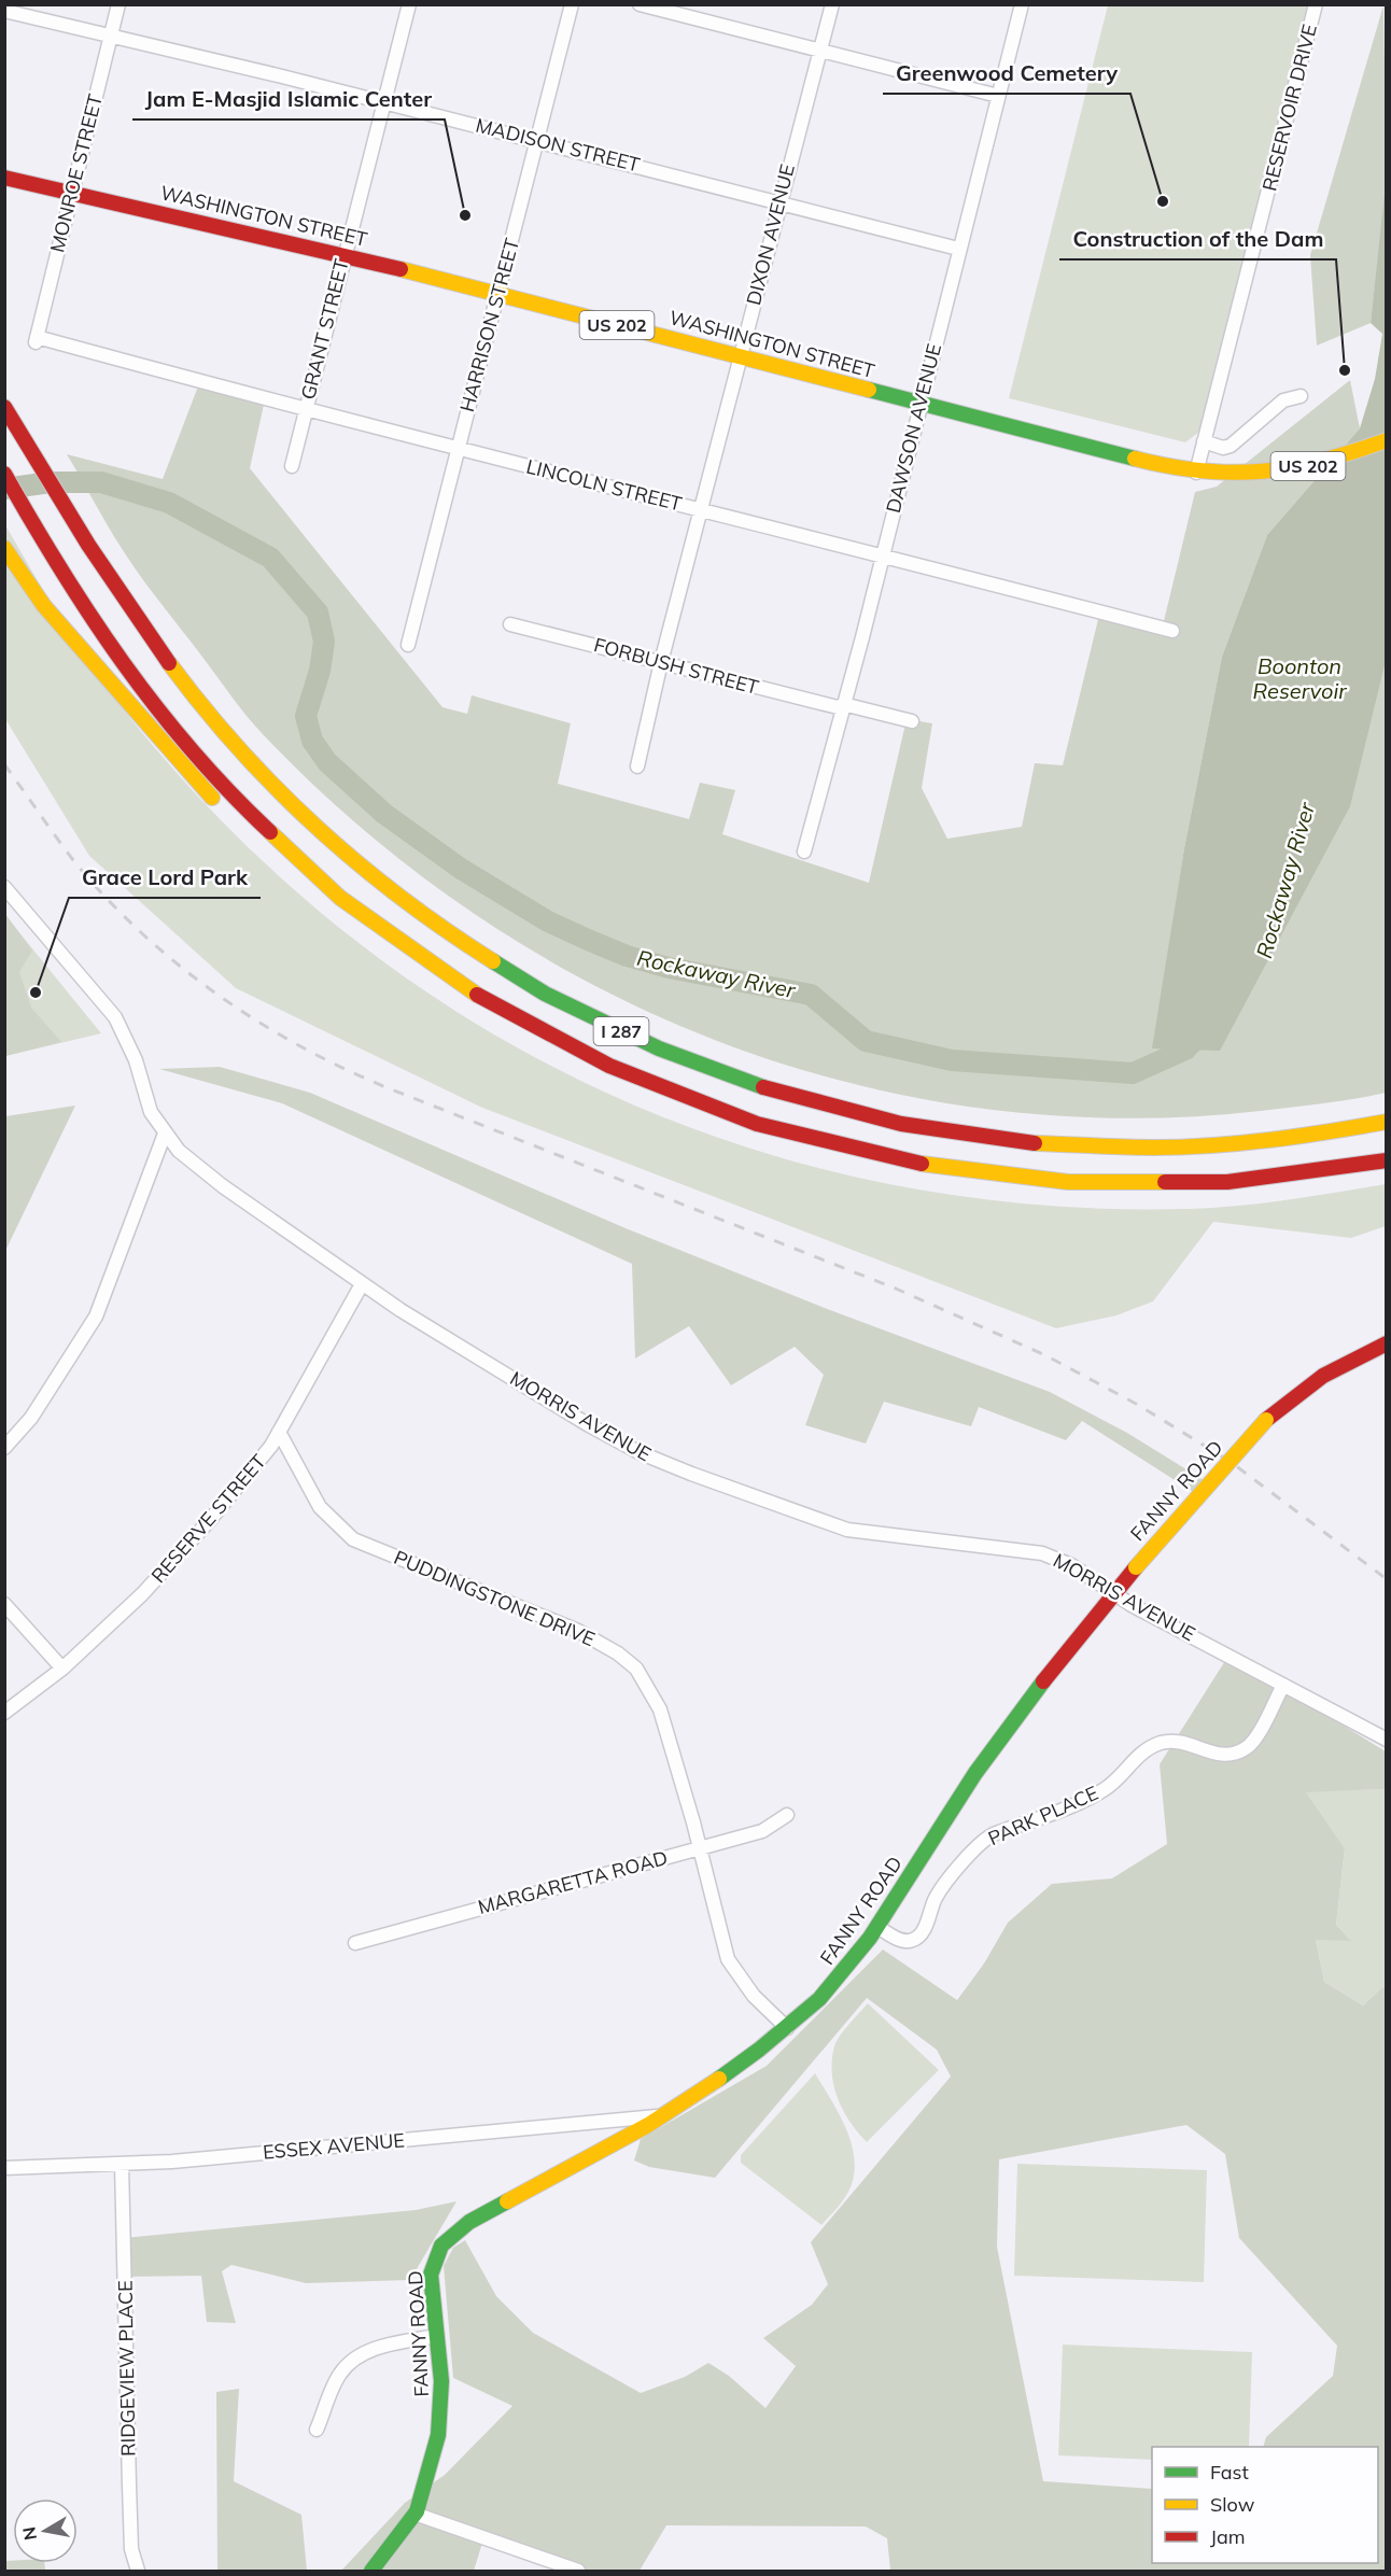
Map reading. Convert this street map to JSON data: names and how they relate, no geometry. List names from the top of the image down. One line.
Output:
{"streets":{"main road":["WASHINGTON STREET","US 202","I 287","FANNY ROAD"],"street":["RESERVOIR DRIVE","MADISON STREET","MONROE STREET","DIXON AVENUE","HARRISON STREET","GRANT STREET","DAWSON AVENUE","LINCOLN STREET","FORBUSH STREET","MORRIS AVENUE","RESERVE STREET","PUDDINGSTONE DRIVE","PARK PLACE","MARGARETTA ROAD","ESSEX AVENUE","RIDGEVIEW PLACE"]},"crossings":[["RESERVOIR DRIVE","WASHINGTON STREET"],["MADISON STREET","MONROE STREET"],["MADISON STREET","DIXON AVENUE"],["MADISON STREET","HARRISON STREET"],["MADISON STREET","GRANT STREET"],["MADISON STREET","DAWSON AVENUE"],["MONROE STREET","WASHINGTON STREET"],["MONROE STREET","LINCOLN STREET"],["WASHINGTON STREET","DIXON AVENUE"],["WASHINGTON STREET","HARRISON STREET"],["WASHINGTON STREET","GRANT STREET"],["WASHINGTON STREET","DAWSON AVENUE"],["DIXON AVENUE","LINCOLN STREET"],["DIXON AVENUE","FORBUSH STREET"],["HARRISON STREET","LINCOLN STREET"],["GRANT STREET","LINCOLN STREET"],["DAWSON AVENUE","LINCOLN STREET"],["DAWSON AVENUE","FORBUSH STREET"],["MORRIS AVENUE","FANNY ROAD"],["MORRIS AVENUE","RESERVE STREET"],["MORRIS AVENUE","PARK PLACE"],["FANNY ROAD","PUDDINGSTONE DRIVE"],["FANNY ROAD","PARK PLACE"],["FANNY ROAD","ESSEX AVENUE"],["RESERVE STREET","PUDDINGSTONE DRIVE"],["PUDDINGSTONE DRIVE","MARGARETTA ROAD"],["ESSEX AVENUE","RIDGEVIEW PLACE"]],"water":["Boonton Reservoir","Rockaway River"],"places":["Greenwood Cemetery","Jam E-Masjid Islamic Center","Construction of the Dam","Grace Lord Park"],"legend":["Fast","Slow","Jam"],"north":"left"}
